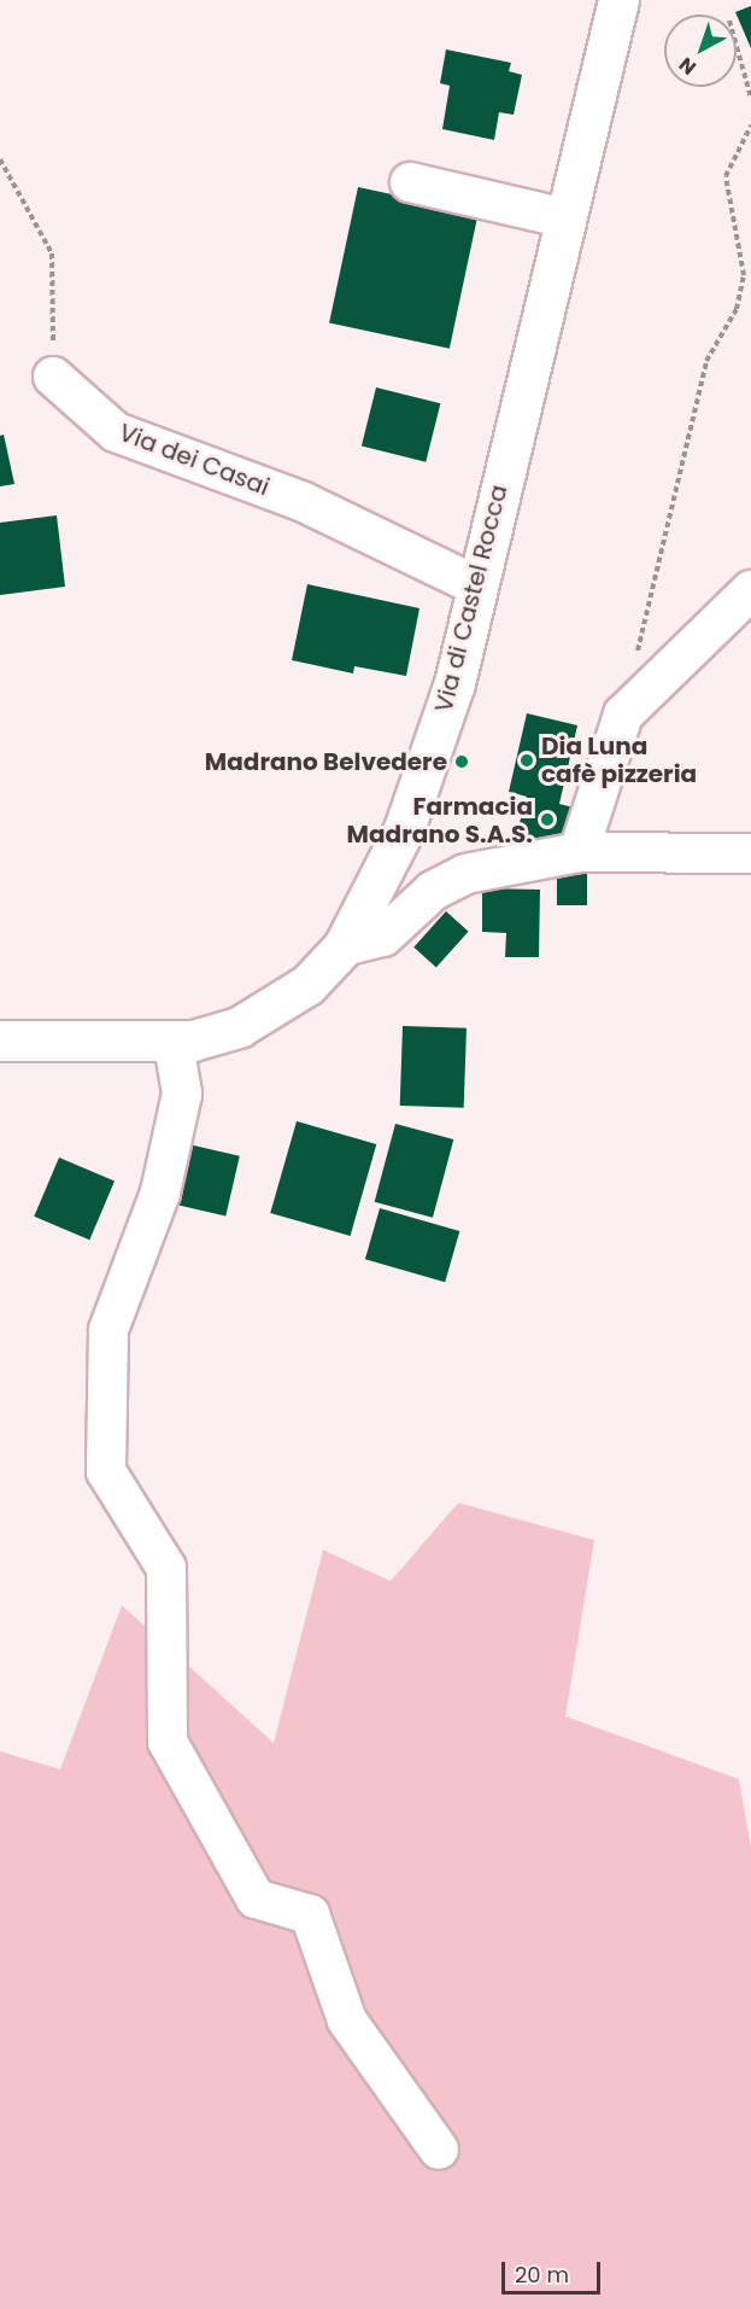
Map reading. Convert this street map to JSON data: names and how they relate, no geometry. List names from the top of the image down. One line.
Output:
{"streets":{"main road":["Via di Castel Rocca"],"street":["Via dei Casai"]},"crossings":[["Via dei Casai","Via di Castel Rocca"]],"places":["Dia Luna cafè pizzeria","Madrano Belvedere","Farmacia Madrano S.A.S."],"scale_bar":"20 m","north":"bottom left"}
